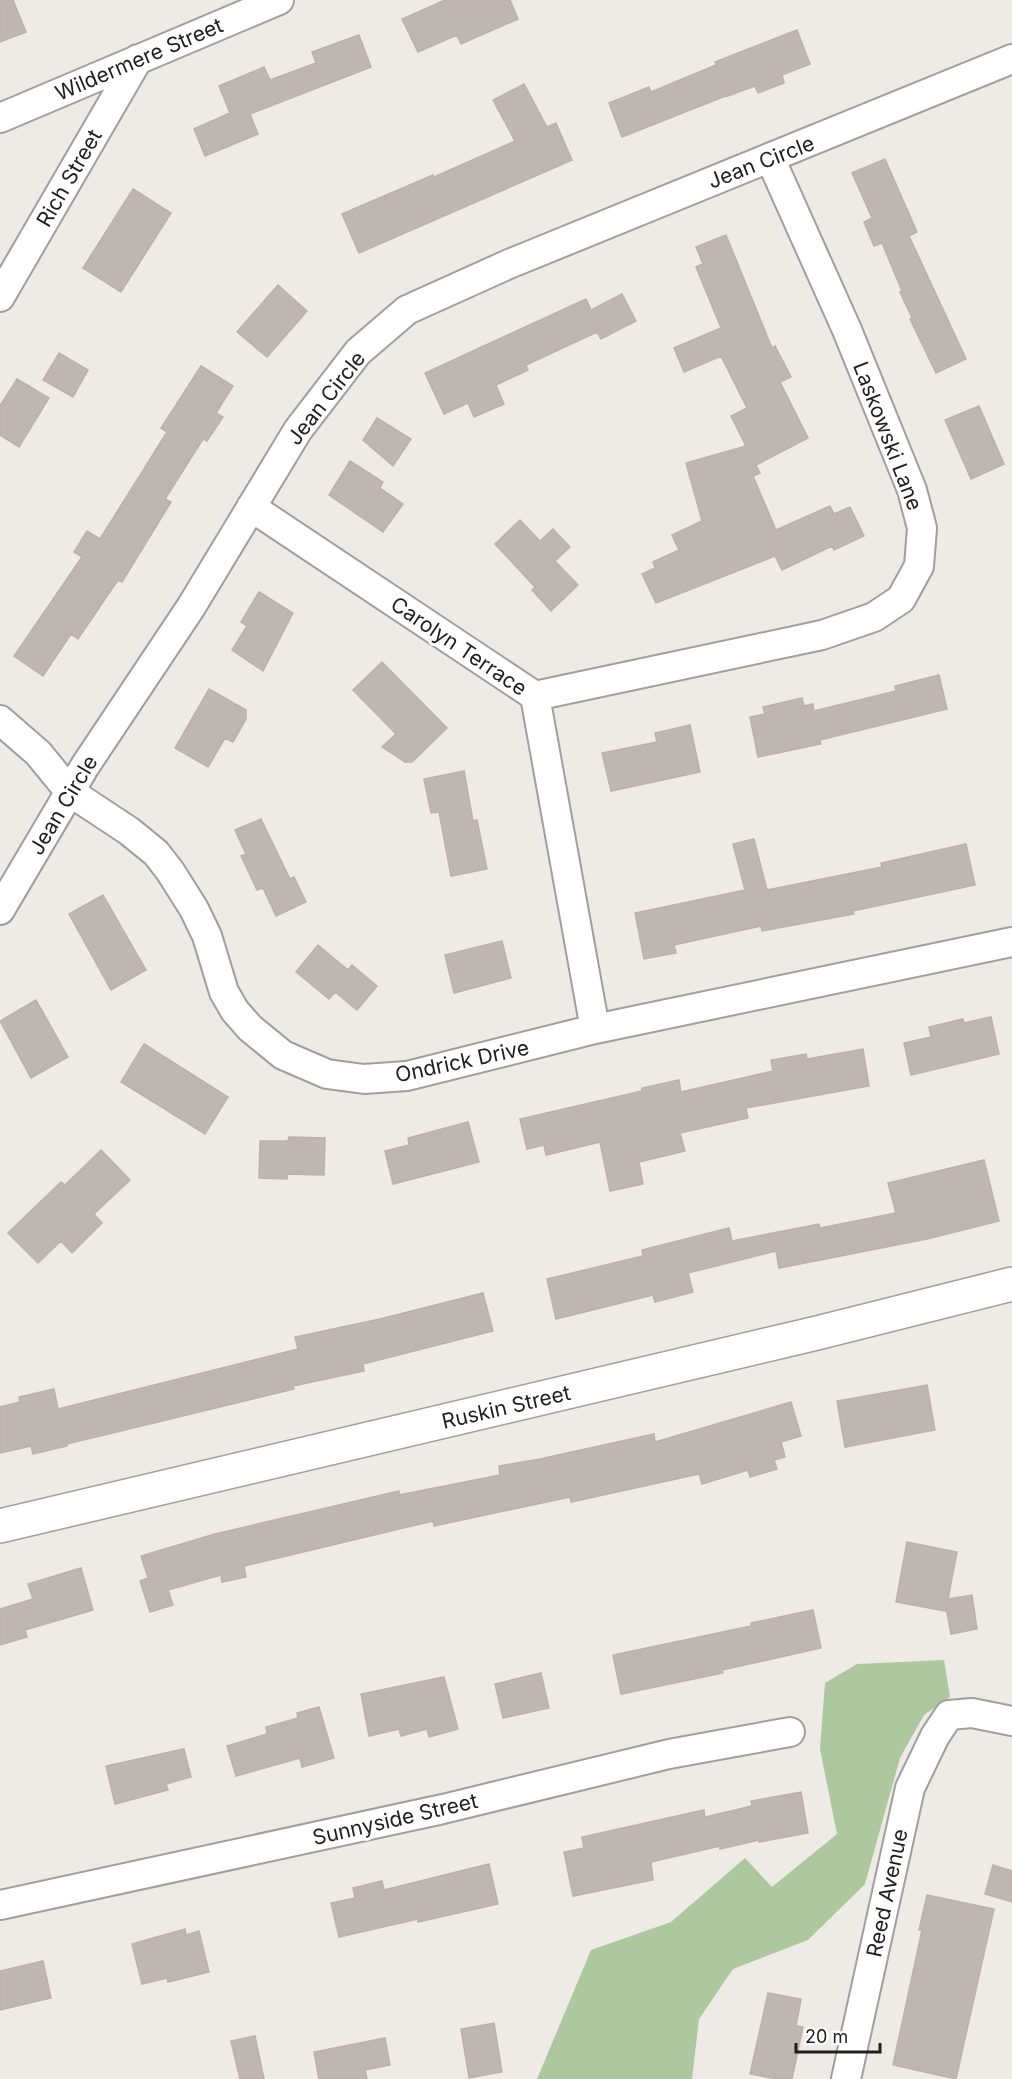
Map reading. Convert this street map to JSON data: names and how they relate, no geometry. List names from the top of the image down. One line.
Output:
{"streets":{"street":["Wildermere Street","Jean Circle","Rich Street","Laskowski Lane","Carolyn Terrace","Ondrick Drive","Ruskin Street","Sunnyside Street","Reed Avenue"]},"crossings":[["Wildermere Street","Rich Street"],["Jean Circle","Laskowski Lane"],["Jean Circle","Carolyn Terrace"],["Jean Circle","Ondrick Drive"],["Laskowski Lane","Carolyn Terrace"],["Carolyn Terrace","Ondrick Drive"]],"scale_bar":"20 m"}
